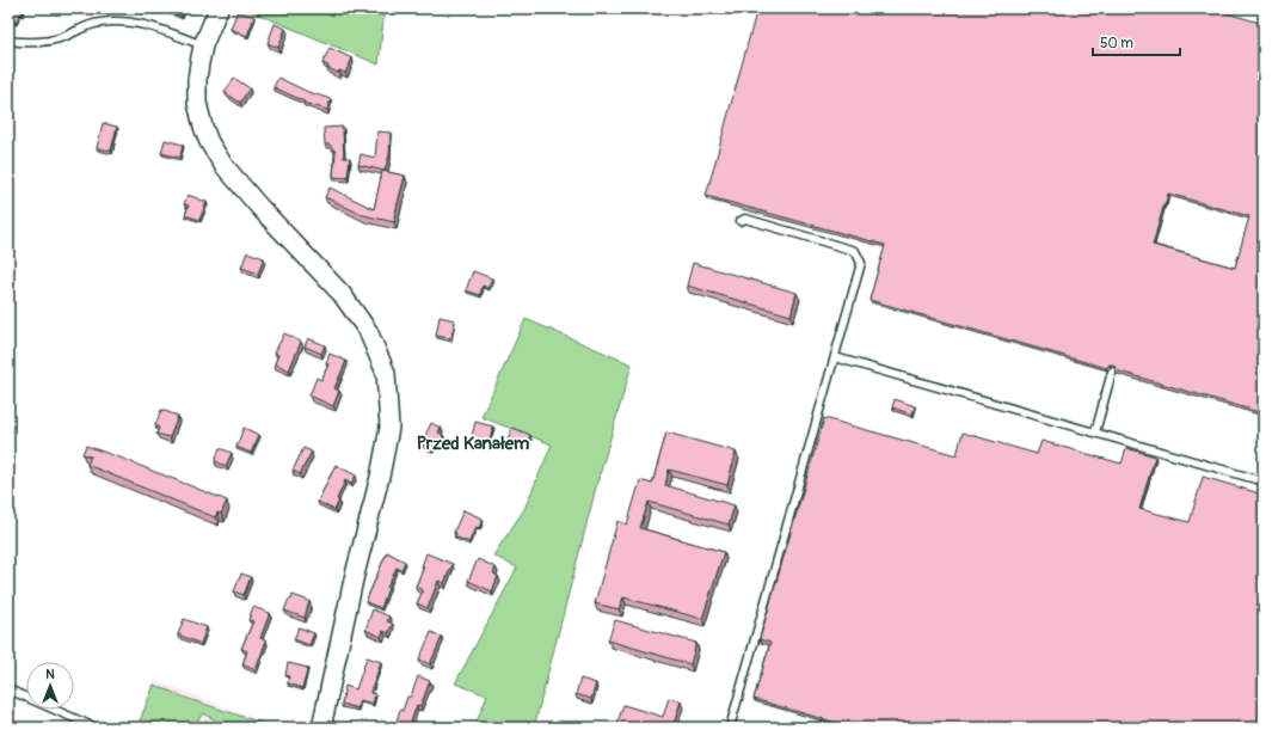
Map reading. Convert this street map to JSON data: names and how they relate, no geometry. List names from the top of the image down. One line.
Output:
{"districts":["Przed Kanałem"],"scale_bar":"50 m","north":"top"}
